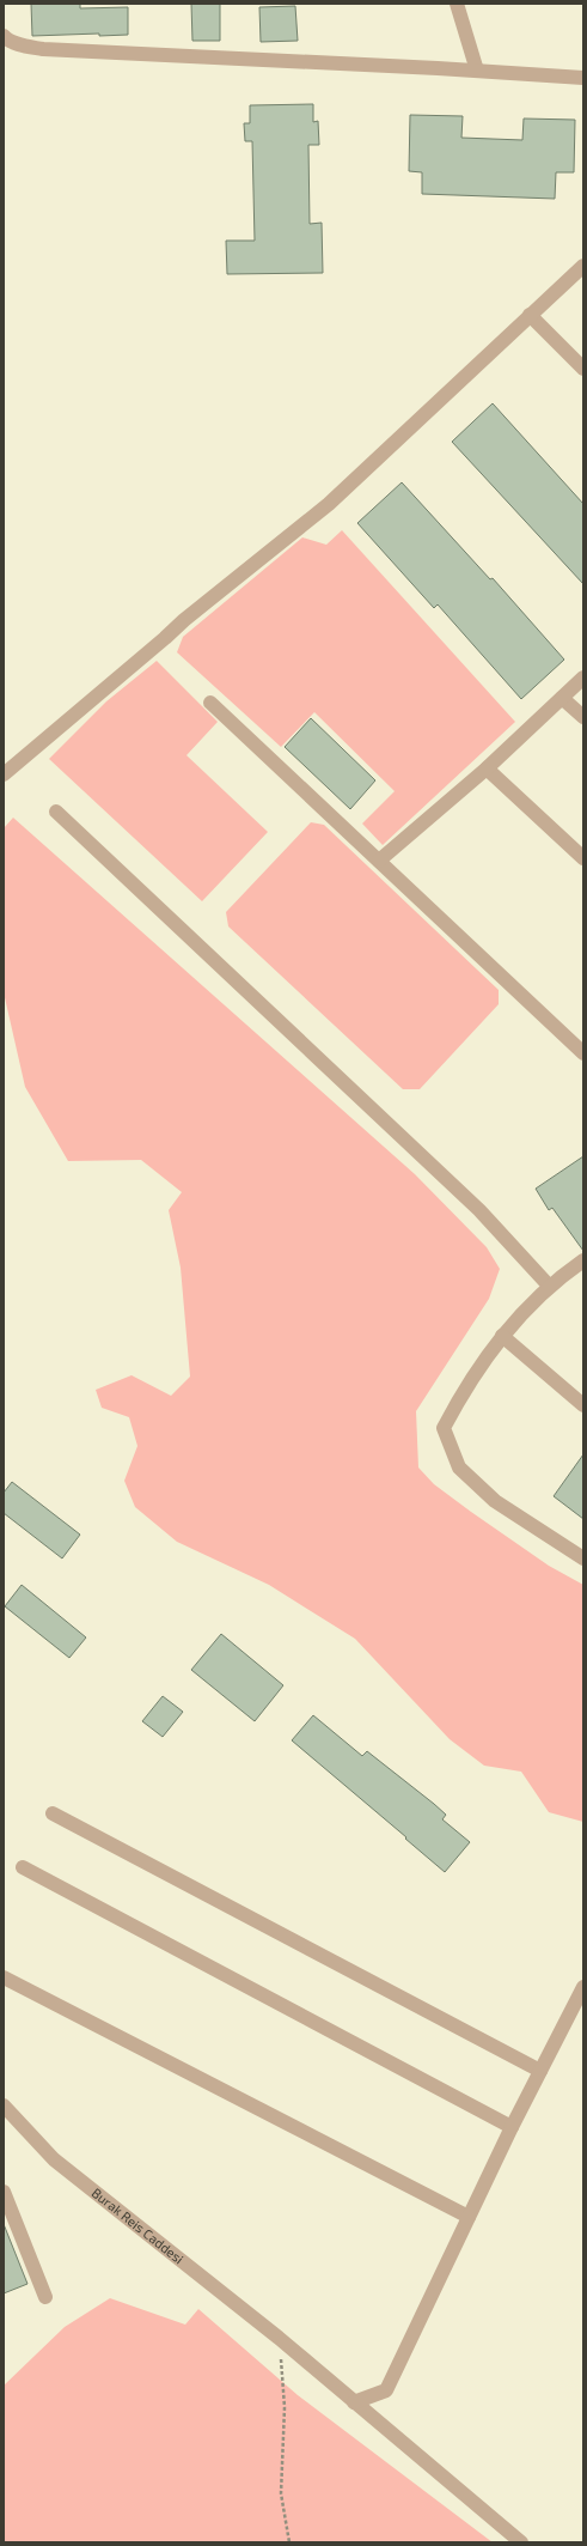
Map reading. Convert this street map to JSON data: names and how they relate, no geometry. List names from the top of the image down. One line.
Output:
{"streets":{"street":["Burak Reis Caddesi"]}}
